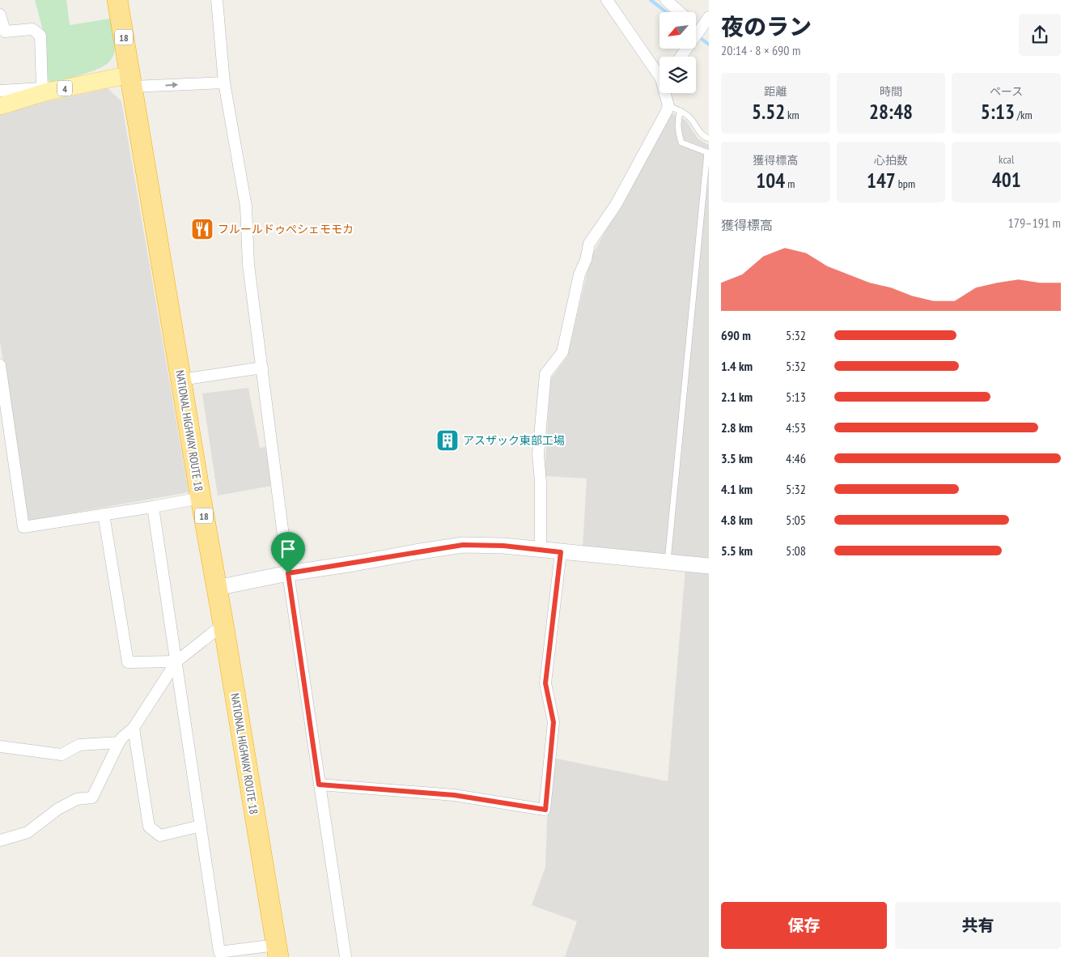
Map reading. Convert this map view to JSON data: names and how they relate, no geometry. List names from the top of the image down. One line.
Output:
{"streets":{"highway":["18","NATIONAL HIGHWAY ROUTE 18"],"main road":["4"]},"crossings":[["4","NATIONAL HIGHWAY ROUTE 18"]],"places":{"restaurant":["フルールドゥぺシェモモカ"],"building":["アスザック東部工場"]},"north":"bottom left","page":{"heading":["夜のラン","20:14 · 8 × 690 m"],"stats":[["距離","5.52 km"],["時間","28:48"],["ペース","5:13 /km"],["獲得標高","104 m"],["心拍数","147 bpm"],["kcal","401"]],"chart":["獲得標高","179–191 m"],"list":[{"name":"690 m","note":"5:32"},{"name":"1.4 km","note":"5:32"},{"name":"2.1 km","note":"5:13"},{"name":"2.8 km","note":"4:53"},{"name":"3.5 km","note":"4:46"},{"name":"4.1 km","note":"5:32"},{"name":"4.8 km","note":"5:05"},{"name":"5.5 km","note":"5:08"}],"buttons":["保存","共有"]}}
